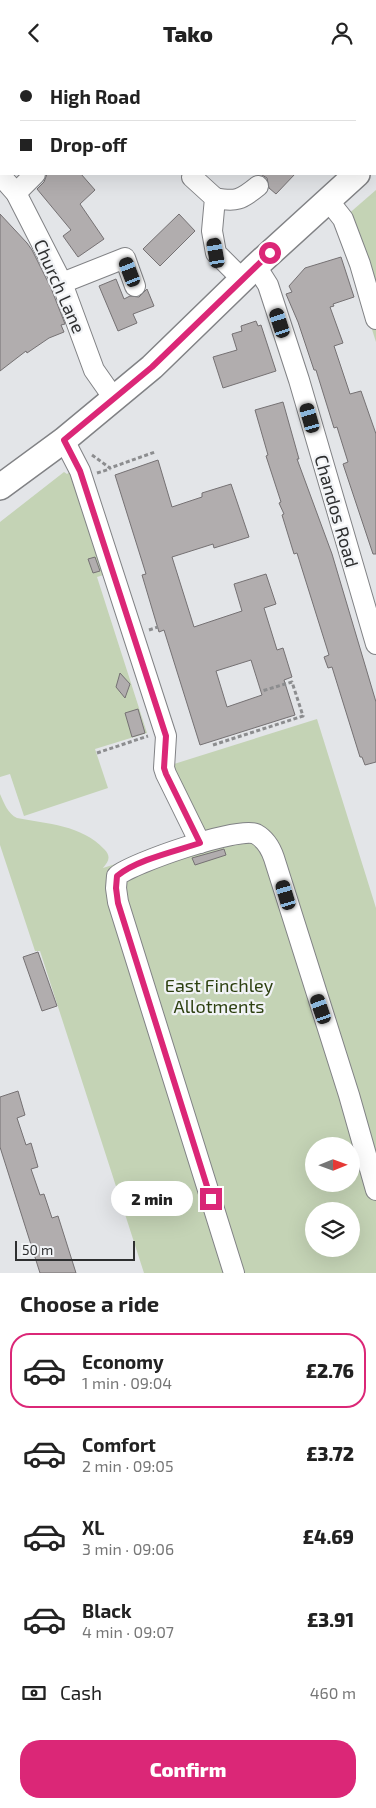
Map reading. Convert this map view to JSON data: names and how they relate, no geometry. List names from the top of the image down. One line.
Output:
{"streets":{"street":["Church Lane","Chandos Road"]},"parks":["East Finchley Allotments"],"scale_bar":"50 m","north":"right","page":{"header":"Tako","banner":["High Road","Drop-off"],"bubble":"2 min","scale":"50 m","heading":"Choose a ride","list":[{"name":"Economy","note":"1 min · 09:04","value":"£2.76"},{"name":"Comfort","note":"2 min · 09:05","value":"£3.72"},{"name":"XL","note":"3 min · 09:06","value":"£4.69"},{"name":"Black","note":"4 min · 09:07","value":"£3.91"}],"pay":["Cash","460 m"],"buttons":"Confirm"}}
